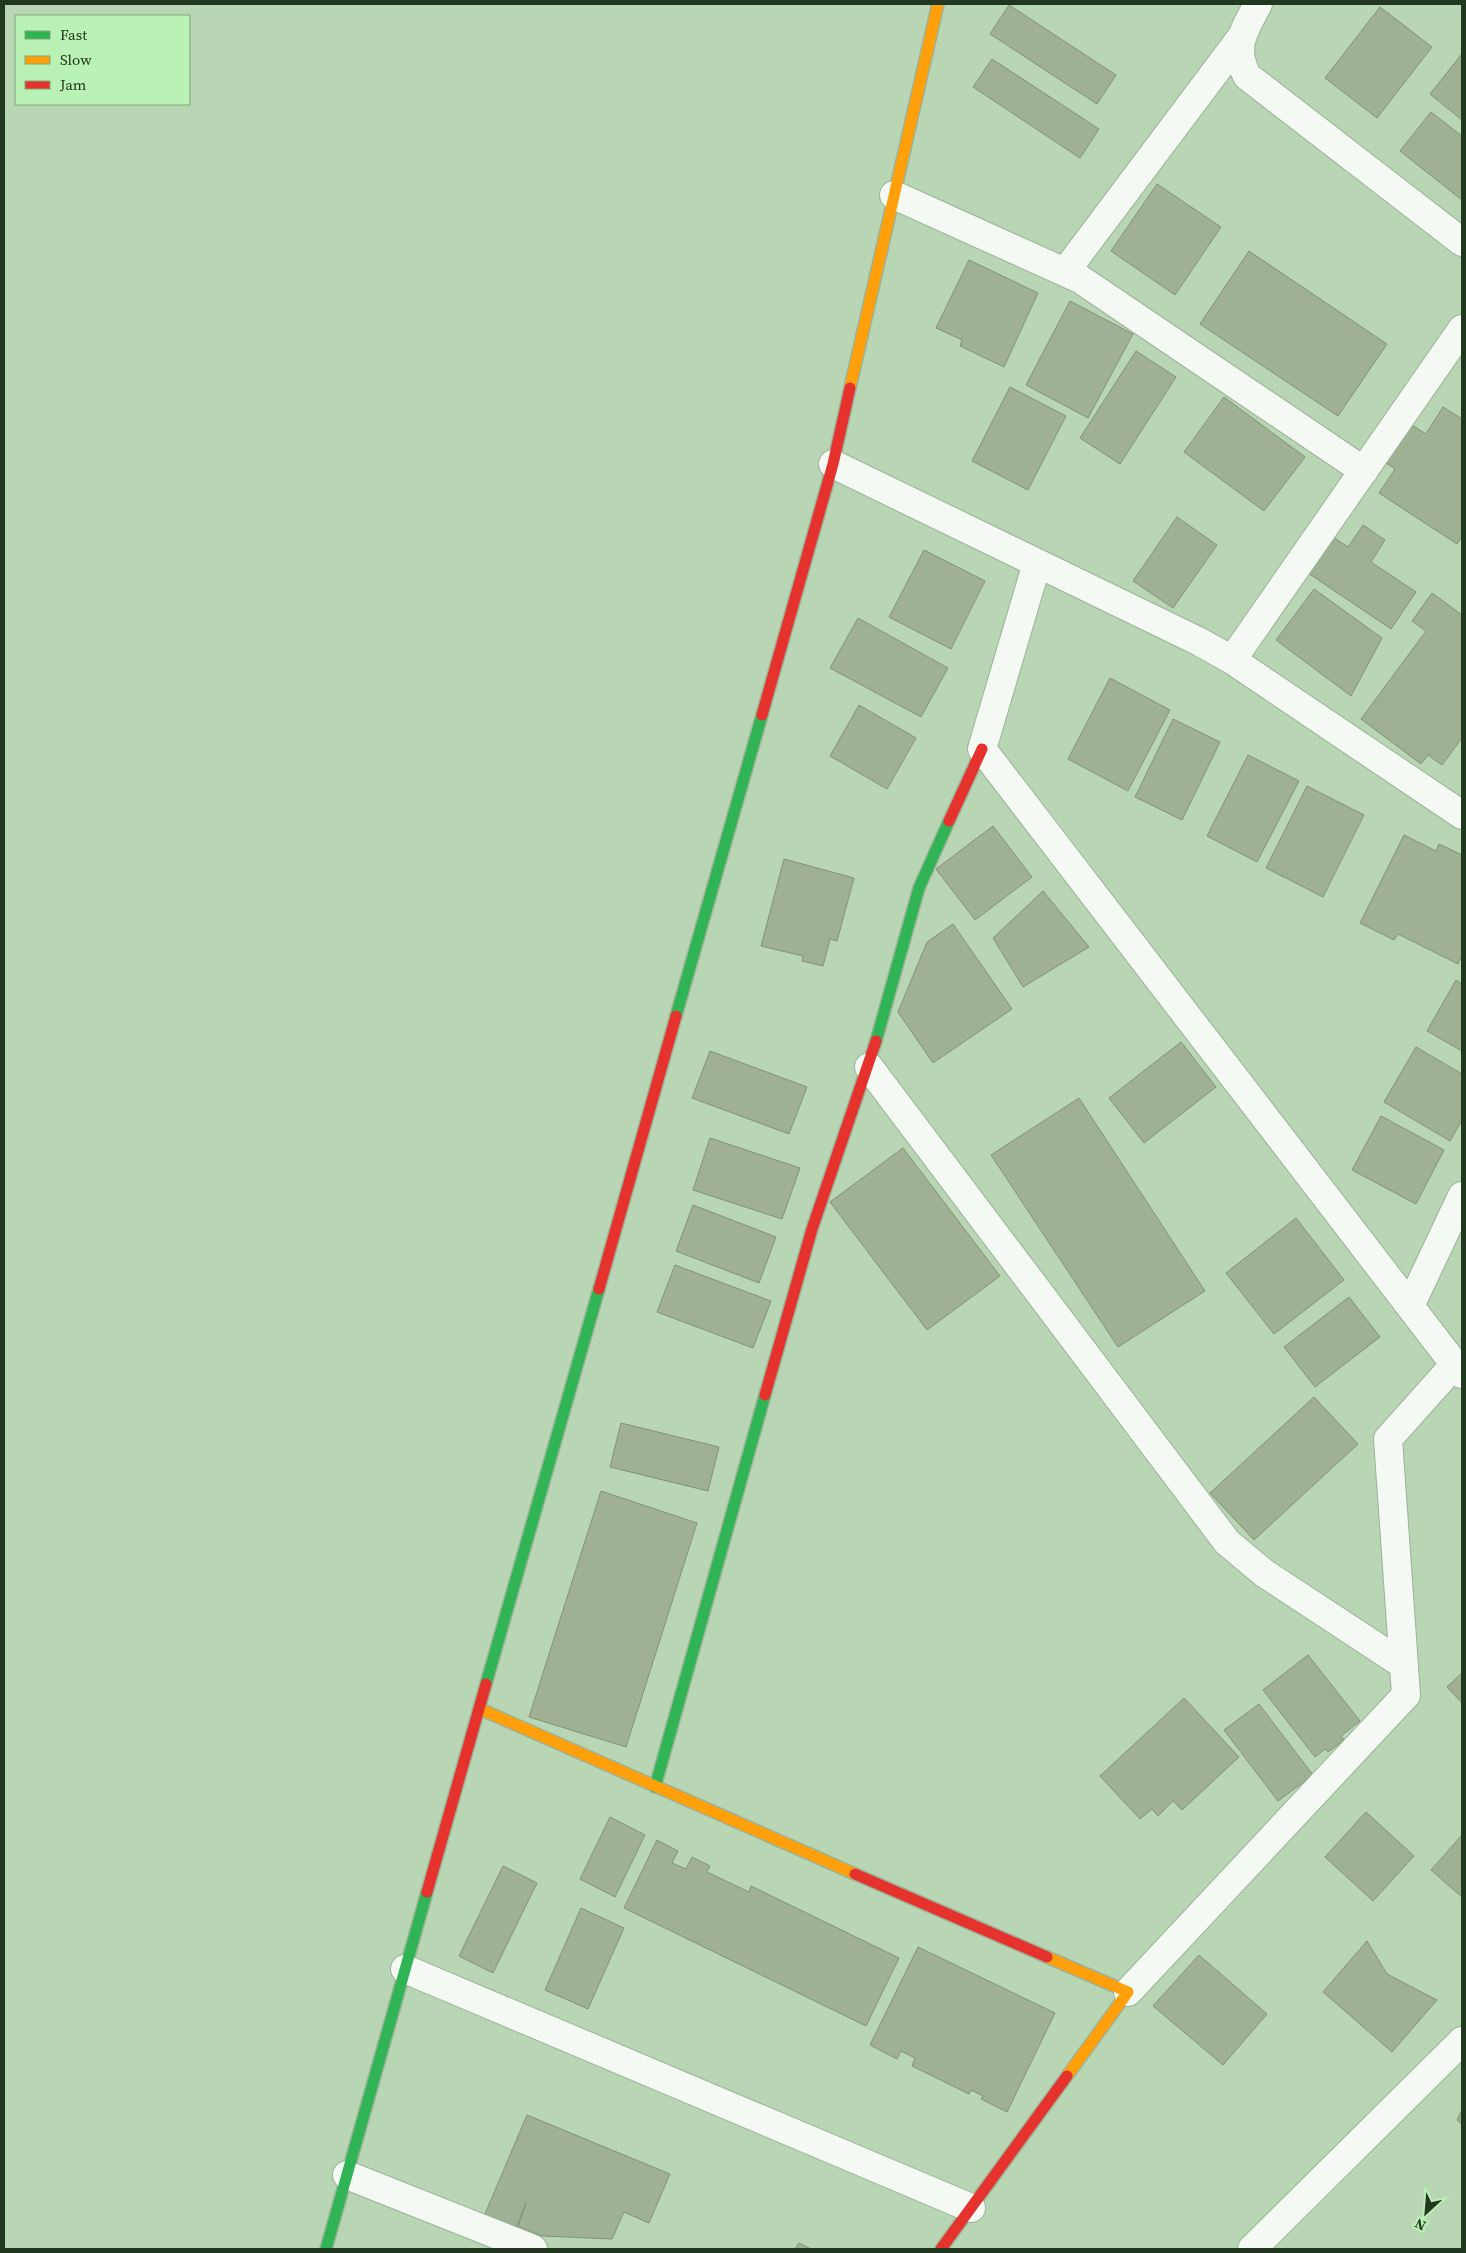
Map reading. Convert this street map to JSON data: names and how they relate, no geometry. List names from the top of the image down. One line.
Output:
{"legend":["Fast","Slow","Jam"],"north":"bottom left"}
